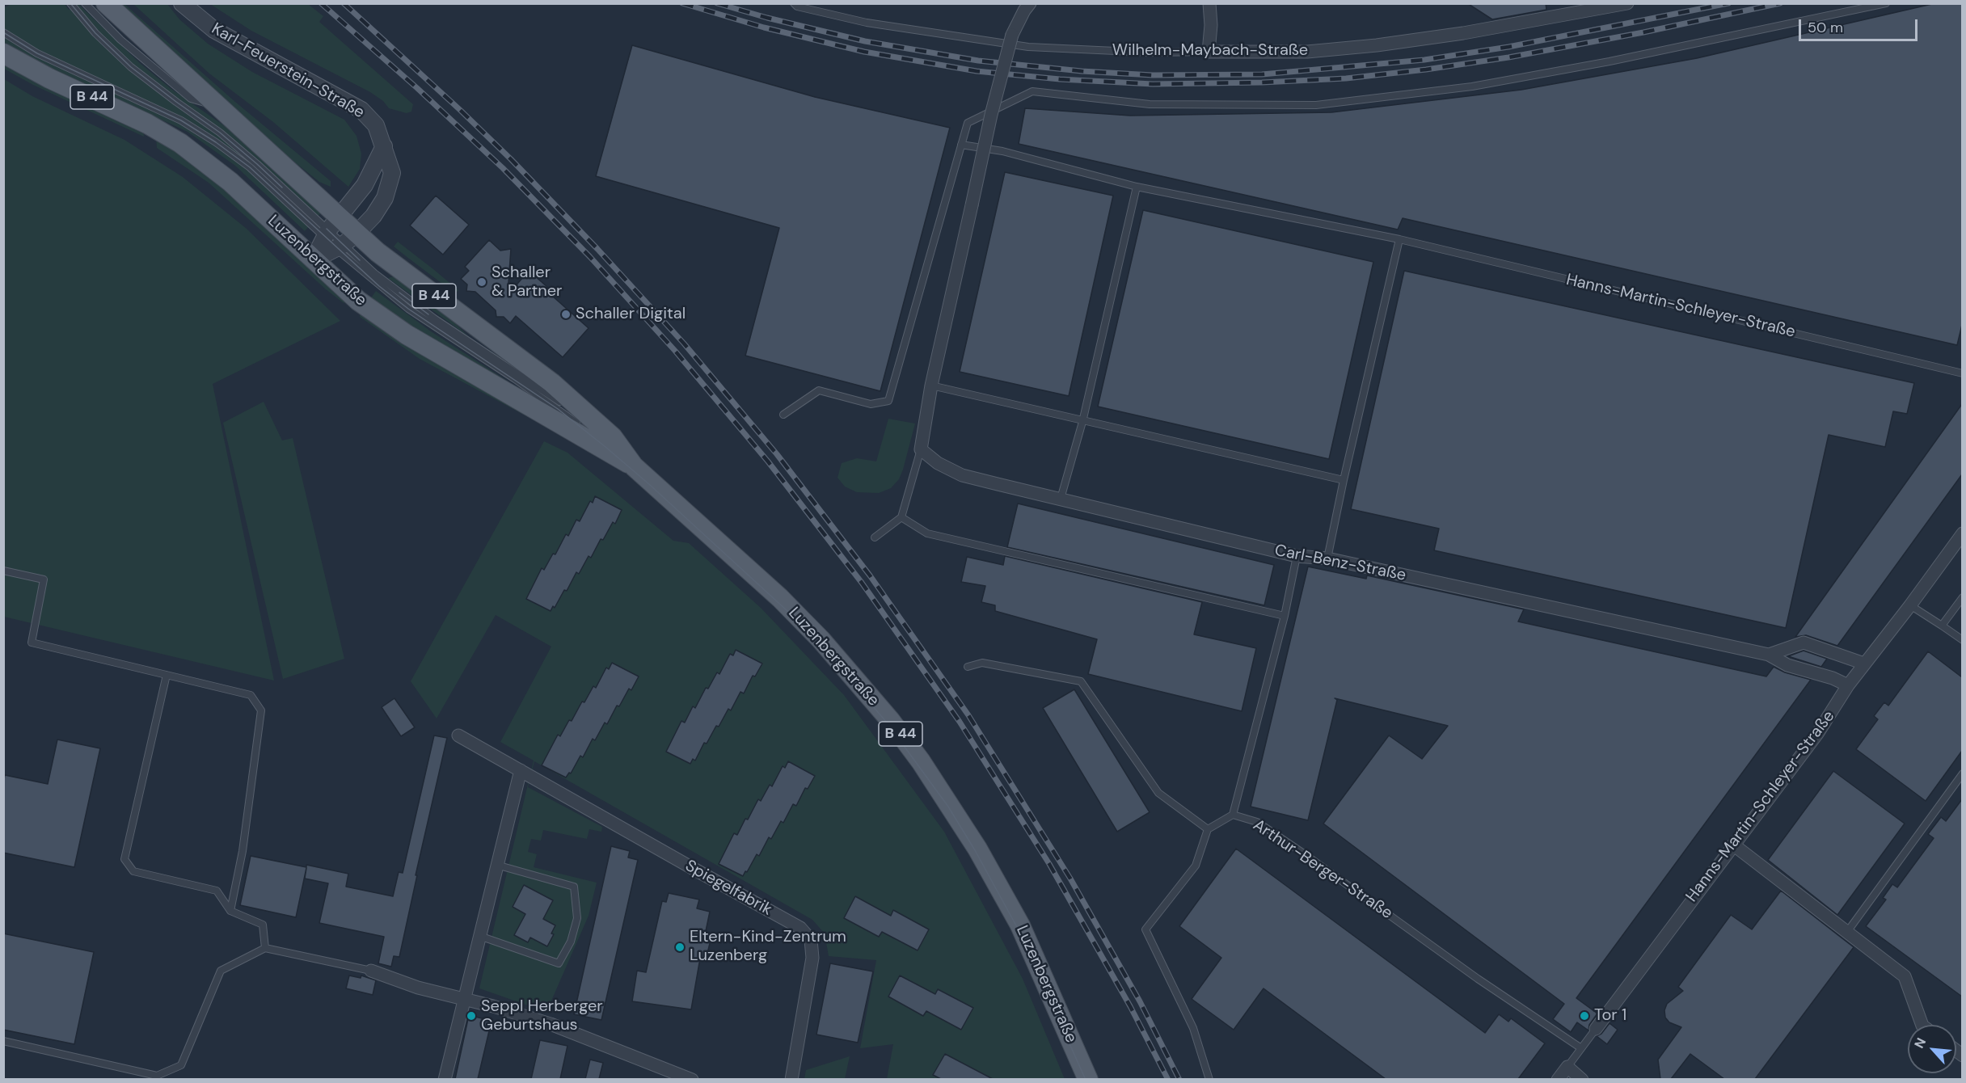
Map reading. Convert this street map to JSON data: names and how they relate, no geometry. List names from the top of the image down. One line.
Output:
{"streets":{"main road":["B 44","Luzenbergstraße"],"street":["Wilhelm-Maybach-Straße","Karl-Feuerstein-Straße","Hanns-Martin-Schleyer-Straße","Carl-Benz-Straße","Spiegelfabrik"],"lane":["Arthur-Berger-Straße"]},"crossings":[["Karl-Feuerstein-Straße","Luzenbergstraße"],["Hanns-Martin-Schleyer-Straße","Carl-Benz-Straße"],["Hanns-Martin-Schleyer-Straße","Arthur-Berger-Straße"],["Carl-Benz-Straße","Arthur-Berger-Straße"]],"places":["Schaller & Partner","Schaller Digital","Eltern-Kind-Zentrum Luzenberg","Seppl Herberger Geburtshaus","Tor 1"],"scale_bar":"50 m","north":"top left"}
